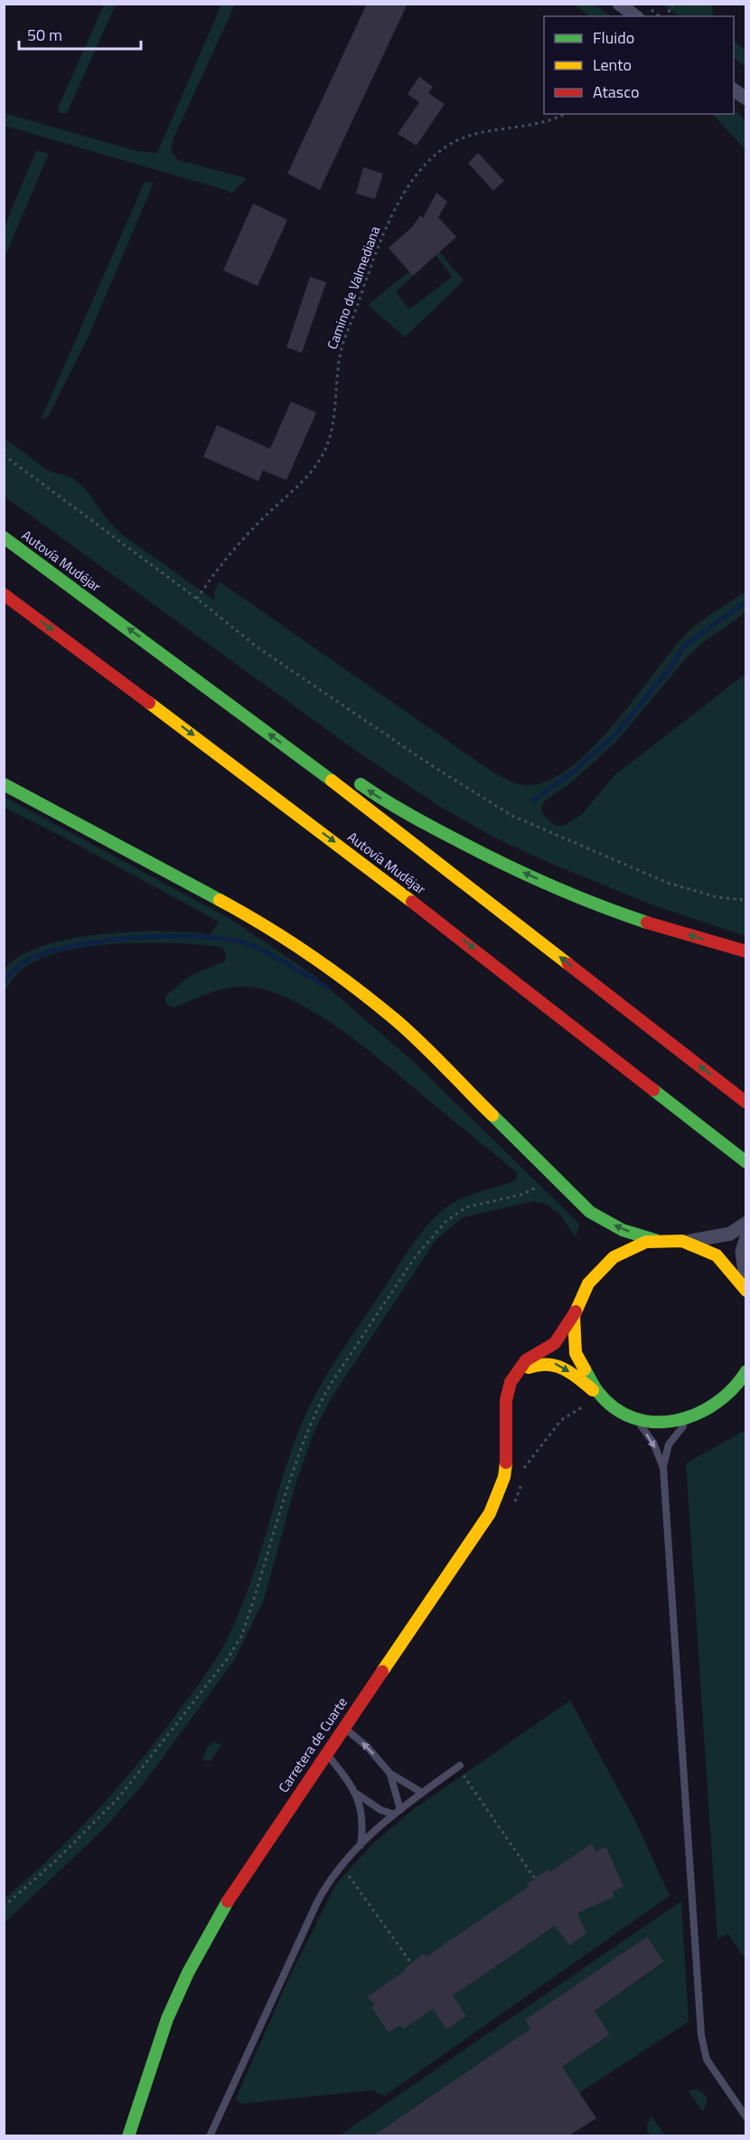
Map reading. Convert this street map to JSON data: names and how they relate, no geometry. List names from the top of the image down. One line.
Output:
{"streets":{"main road":["Autovía Mudéjar","Carretera de Cuarte"],"path":["Camino de Valmediana"]},"legend":["Fluido","Lento","Atasco"],"scale_bar":"50 m"}
